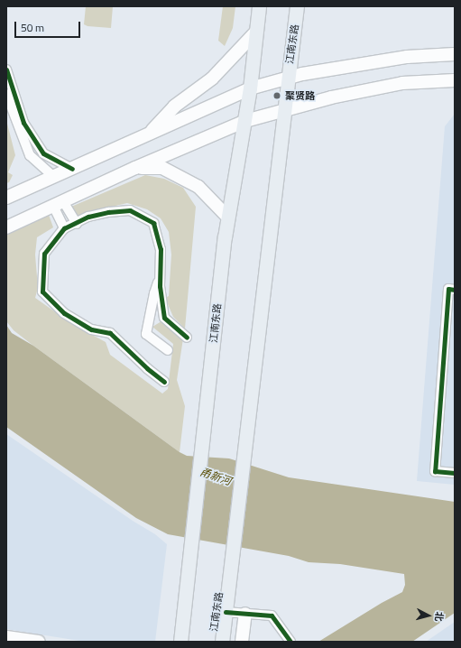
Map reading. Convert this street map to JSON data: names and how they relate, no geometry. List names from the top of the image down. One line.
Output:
{"streets":{"main road":["江南东路"]},"water":["甬新河"],"places":["聚贤路"],"scale_bar":"50 m","north":"right"}
